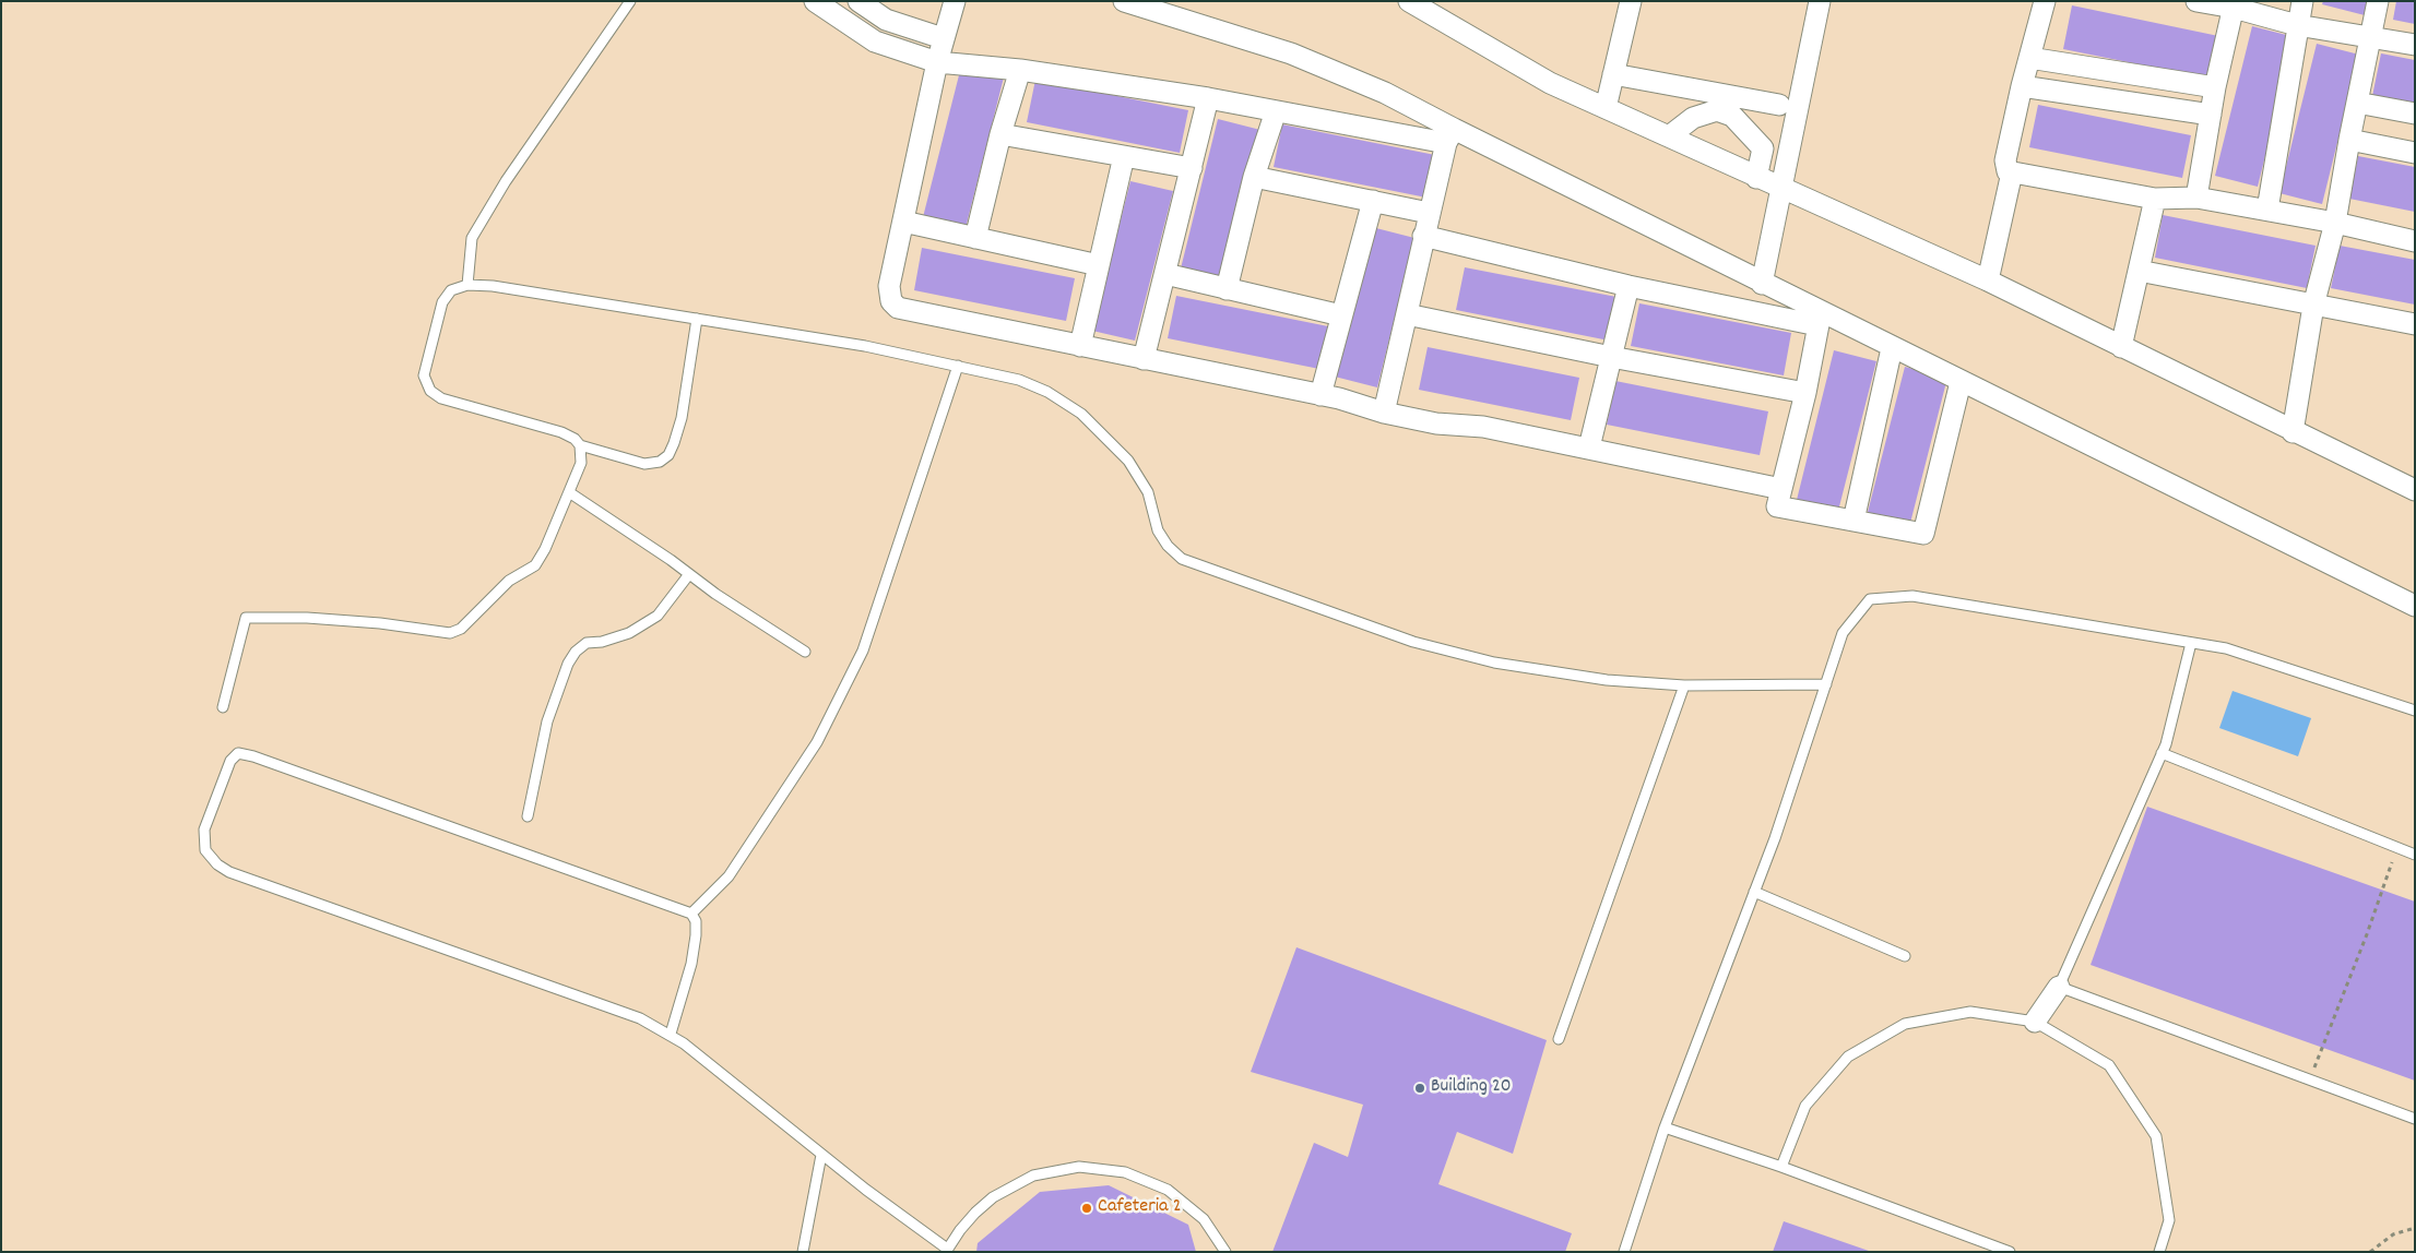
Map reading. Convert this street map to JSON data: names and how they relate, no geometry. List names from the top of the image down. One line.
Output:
{"places":["Building 20","Cafeteria 2"]}
